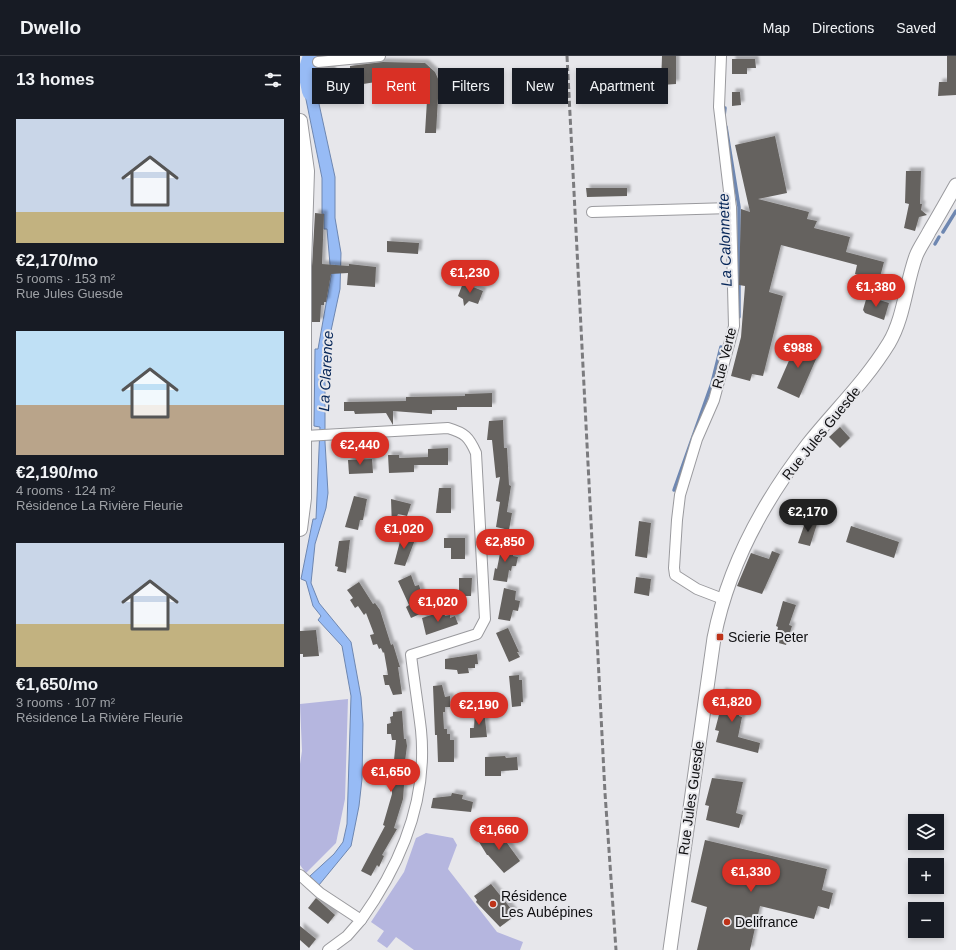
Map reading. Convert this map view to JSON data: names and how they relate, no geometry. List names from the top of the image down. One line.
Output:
{"streets":{"street":["Rue Verte","Rue Jules Guesde"]},"crossings":[["Rue Verte","Rue Jules Guesde"]],"water":["La Calonnette","La Clarence"],"places":{"transit":["Scierie Peter"],"other":["Résidence Les Aubépines","Delifrance"]},"page":{"header":"Dwello","nav":["Map","Directions","Saved"],"heading":"13 homes","chip":["Buy","Rent","Filters","New","Apartment"],"list":[{"name":"€2,170/mo","note":"5 rooms · 153 m² · Rue Jules Guesde"},{"name":"€2,190/mo","note":"4 rooms · 124 m² · Résidence La Rivière Fleurie"},{"name":"€1,650/mo","note":"3 rooms · 107 m² · Résidence La Rivière Fleurie"}],"price":["€1,230","€1,380","€988","€2,440","€2,170","€1,020","€2,850","€1,020","€1,820","€2,190","€1,650","€1,660","€1,330"],"map_buttons":["+","−"]}}
